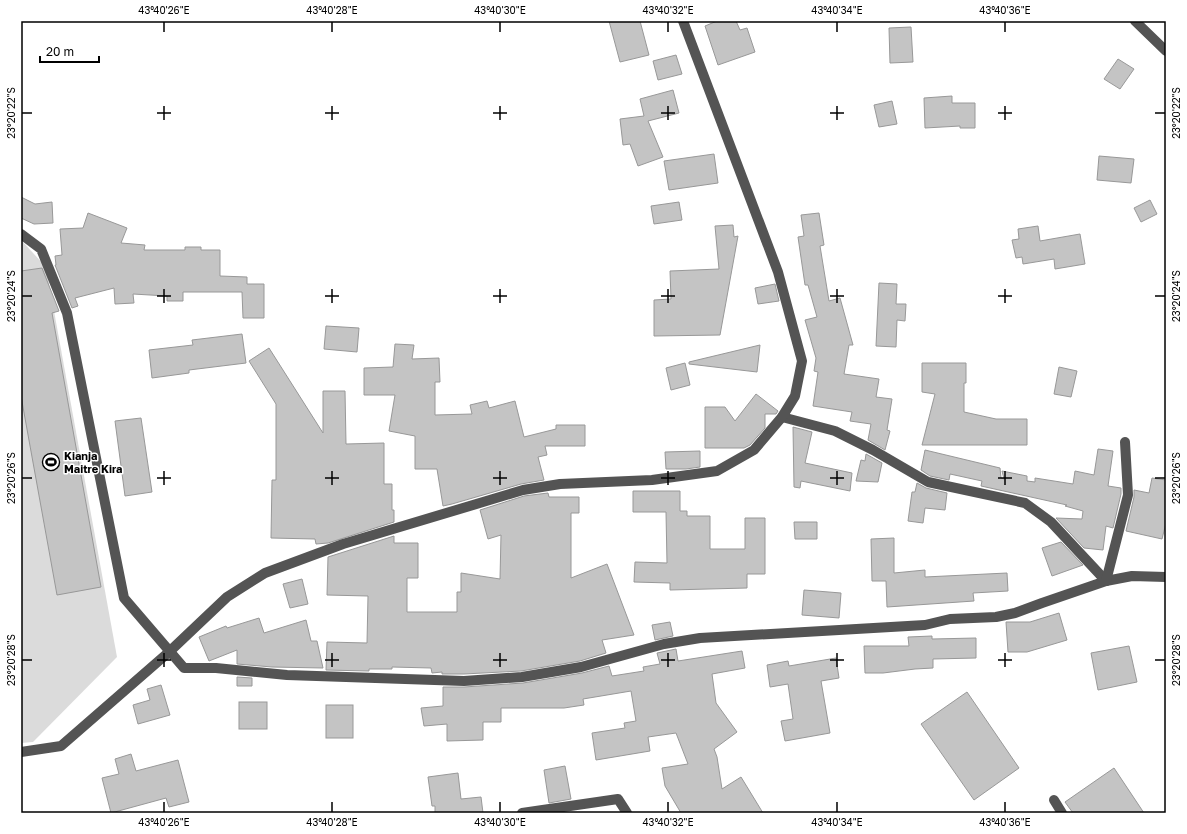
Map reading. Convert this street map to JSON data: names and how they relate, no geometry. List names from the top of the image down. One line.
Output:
{"places":{"sports":["Kianja Maitre Kira"]},"scale_bar":"20 m","coordinates":["43°40'26\"E","43°40'28\"E","43°40'30\"E","43°40'32\"E","43°40'34\"E","43°40'36\"E","23°20'22\"S","23°20'24\"S","23°20'26\"S","23°20'28\"S"]}
